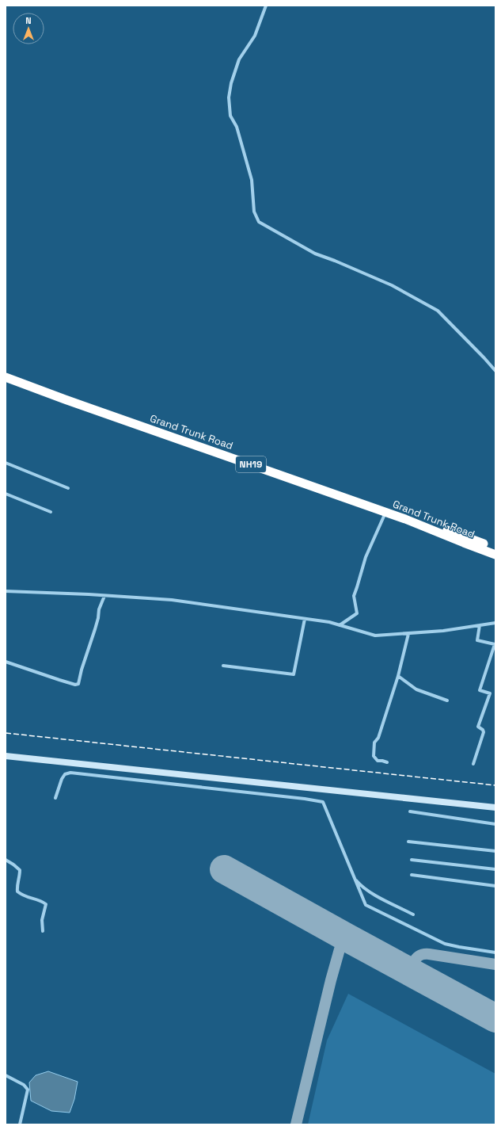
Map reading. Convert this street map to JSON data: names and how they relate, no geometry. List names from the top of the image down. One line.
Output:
{"streets":{"highway":["Grand Trunk Road","NH19"]},"north":"top"}
